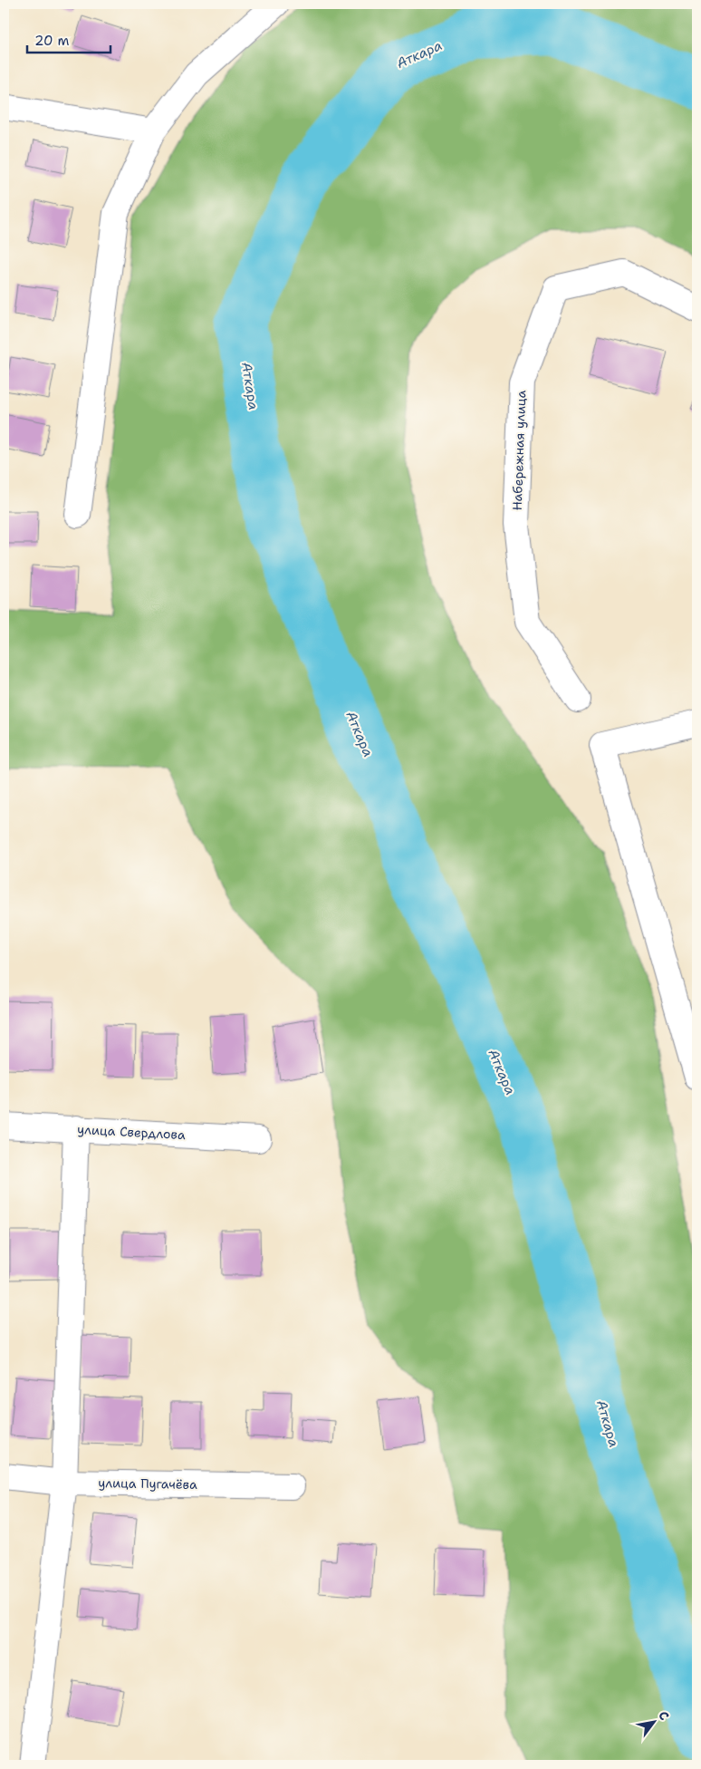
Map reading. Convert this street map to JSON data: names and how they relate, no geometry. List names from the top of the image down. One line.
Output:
{"streets":{"street":["Набережная улица","улица Свердлова","улица Пугачёва"]},"water":["Аткара"],"scale_bar":"20 m","north":"top right"}
